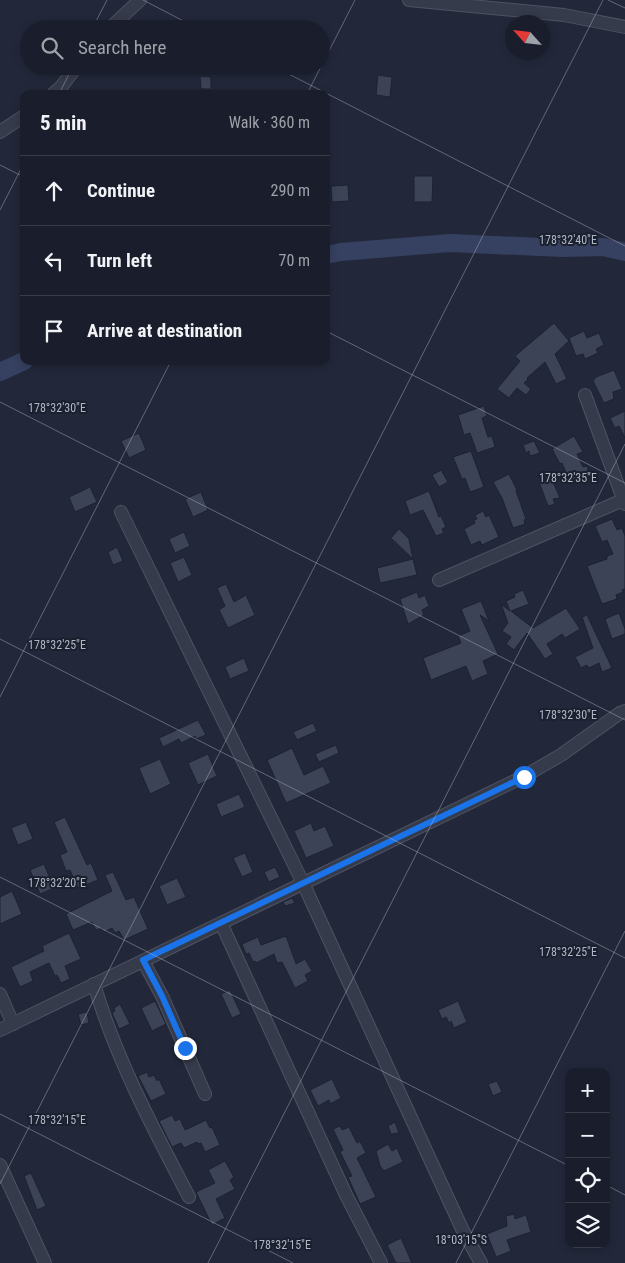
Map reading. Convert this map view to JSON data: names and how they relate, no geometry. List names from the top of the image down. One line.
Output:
{"north":"top left","page":{"search":"Search here","heading":["5 min","Walk · 360 m"],"list":[["Continue","290 m"],["Turn left","70 m"],"Arrive at destination"],"map_buttons":["+","−"]},"coordinates":["178°32'40\"E","178°32'30\"E","178°32'35\"E","178°32'25\"E","178°32'20\"E","178°32'15\"E","18°03'15\"S"]}
